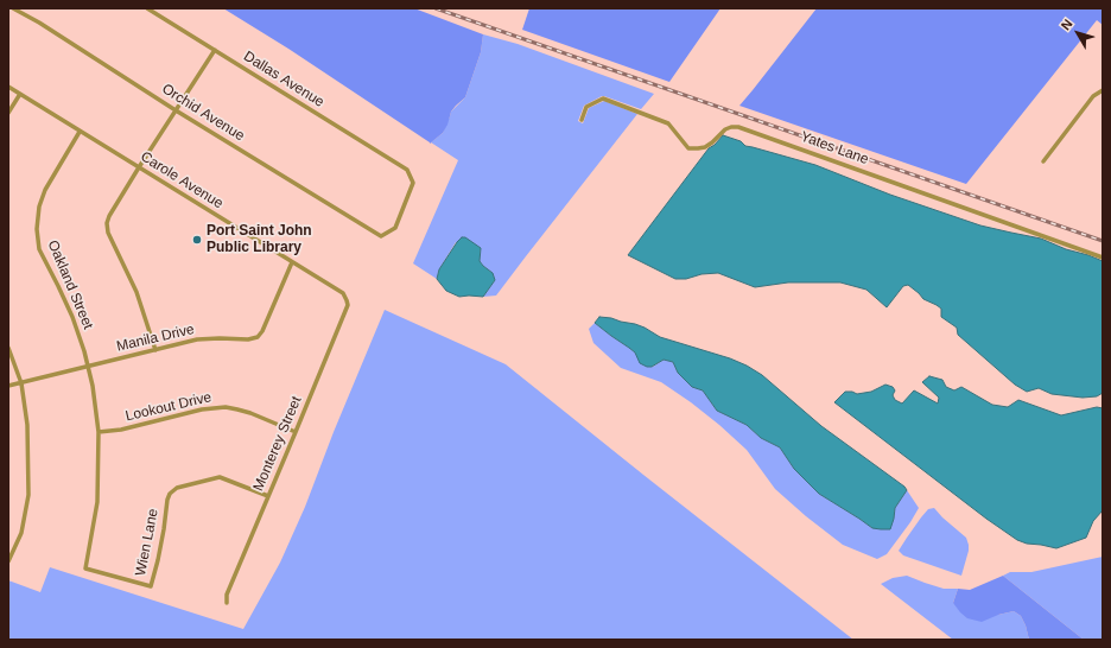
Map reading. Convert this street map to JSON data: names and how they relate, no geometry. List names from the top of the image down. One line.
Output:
{"streets":{"street":["Dallas Avenue","Orchid Avenue","Yates Lane","Carole Avenue","Oakland Street","Manila Drive","Lookout Drive","Monterey Street","Wien Lane"]},"crossings":[["Dallas Avenue","Orchid Avenue"],["Carole Avenue","Oakland Street"],["Carole Avenue","Manila Drive"],["Carole Avenue","Monterey Street"],["Oakland Street","Manila Drive"],["Oakland Street","Lookout Drive"],["Oakland Street","Wien Lane"],["Lookout Drive","Monterey Street"],["Monterey Street","Wien Lane"]],"places":["Port Saint John Public Library"],"north":"top left"}
